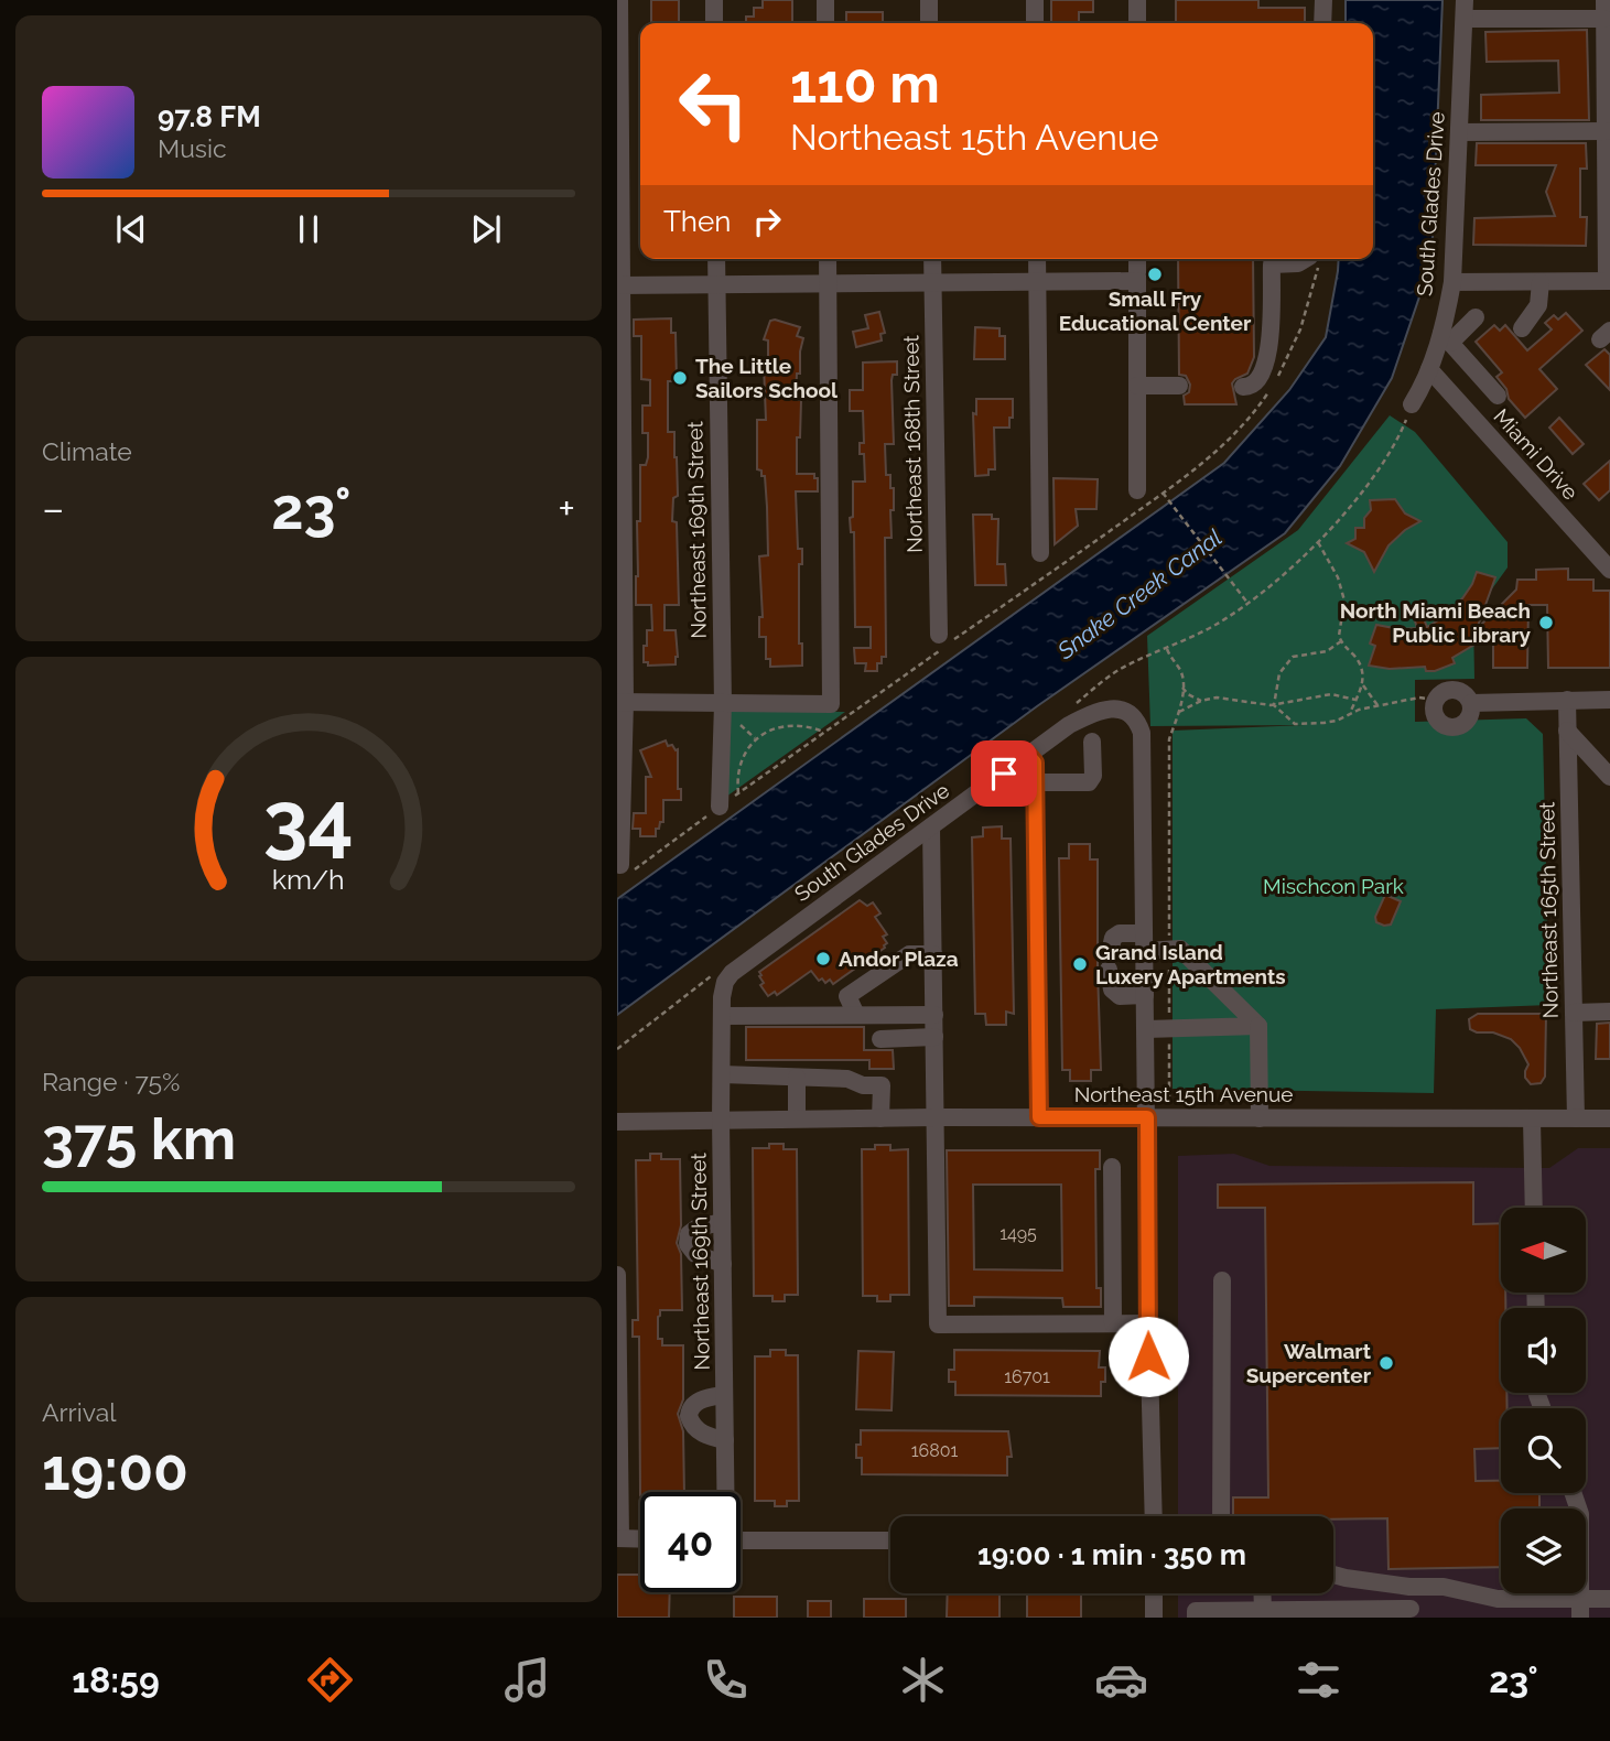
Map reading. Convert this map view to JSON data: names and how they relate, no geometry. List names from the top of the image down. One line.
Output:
{"streets":{"street":["South Glades Drive","Northeast 168th Street","Miami Drive","Northeast 169th Street","Northeast 165th Street","Northeast 15th Avenue"]},"crossings":[["South Glades Drive","Miami Drive"],["South Glades Drive","Northeast 169th Street"],["Northeast 169th Street","Northeast 15th Avenue"],["Northeast 165th Street","Northeast 15th Avenue"]],"water":["Snake Creek Canal"],"parks":["Mischcon Park"],"places":["Small Fry Educational Center","The Little Sailors School","North Miami Beach Public Library","Andor Plaza","Grand Island Luxery Apartments","Walmart Supercenter"],"house_numbers":["1495","16701","16801"],"north":"left","page":{"turn":["110 m","Northeast 15th Avenue"],"song":["97.8 FM","Music"],"then":"Then","tile":["Climate",["Range · 75%","375 km"],["Arrival","19:00"]],"heat":["−","23°","+"],"limit":"40","trip":"19:00 · 1 min · 350 m","tabs":["18:59","23°"],"gauge":["34","km/h"]}}
